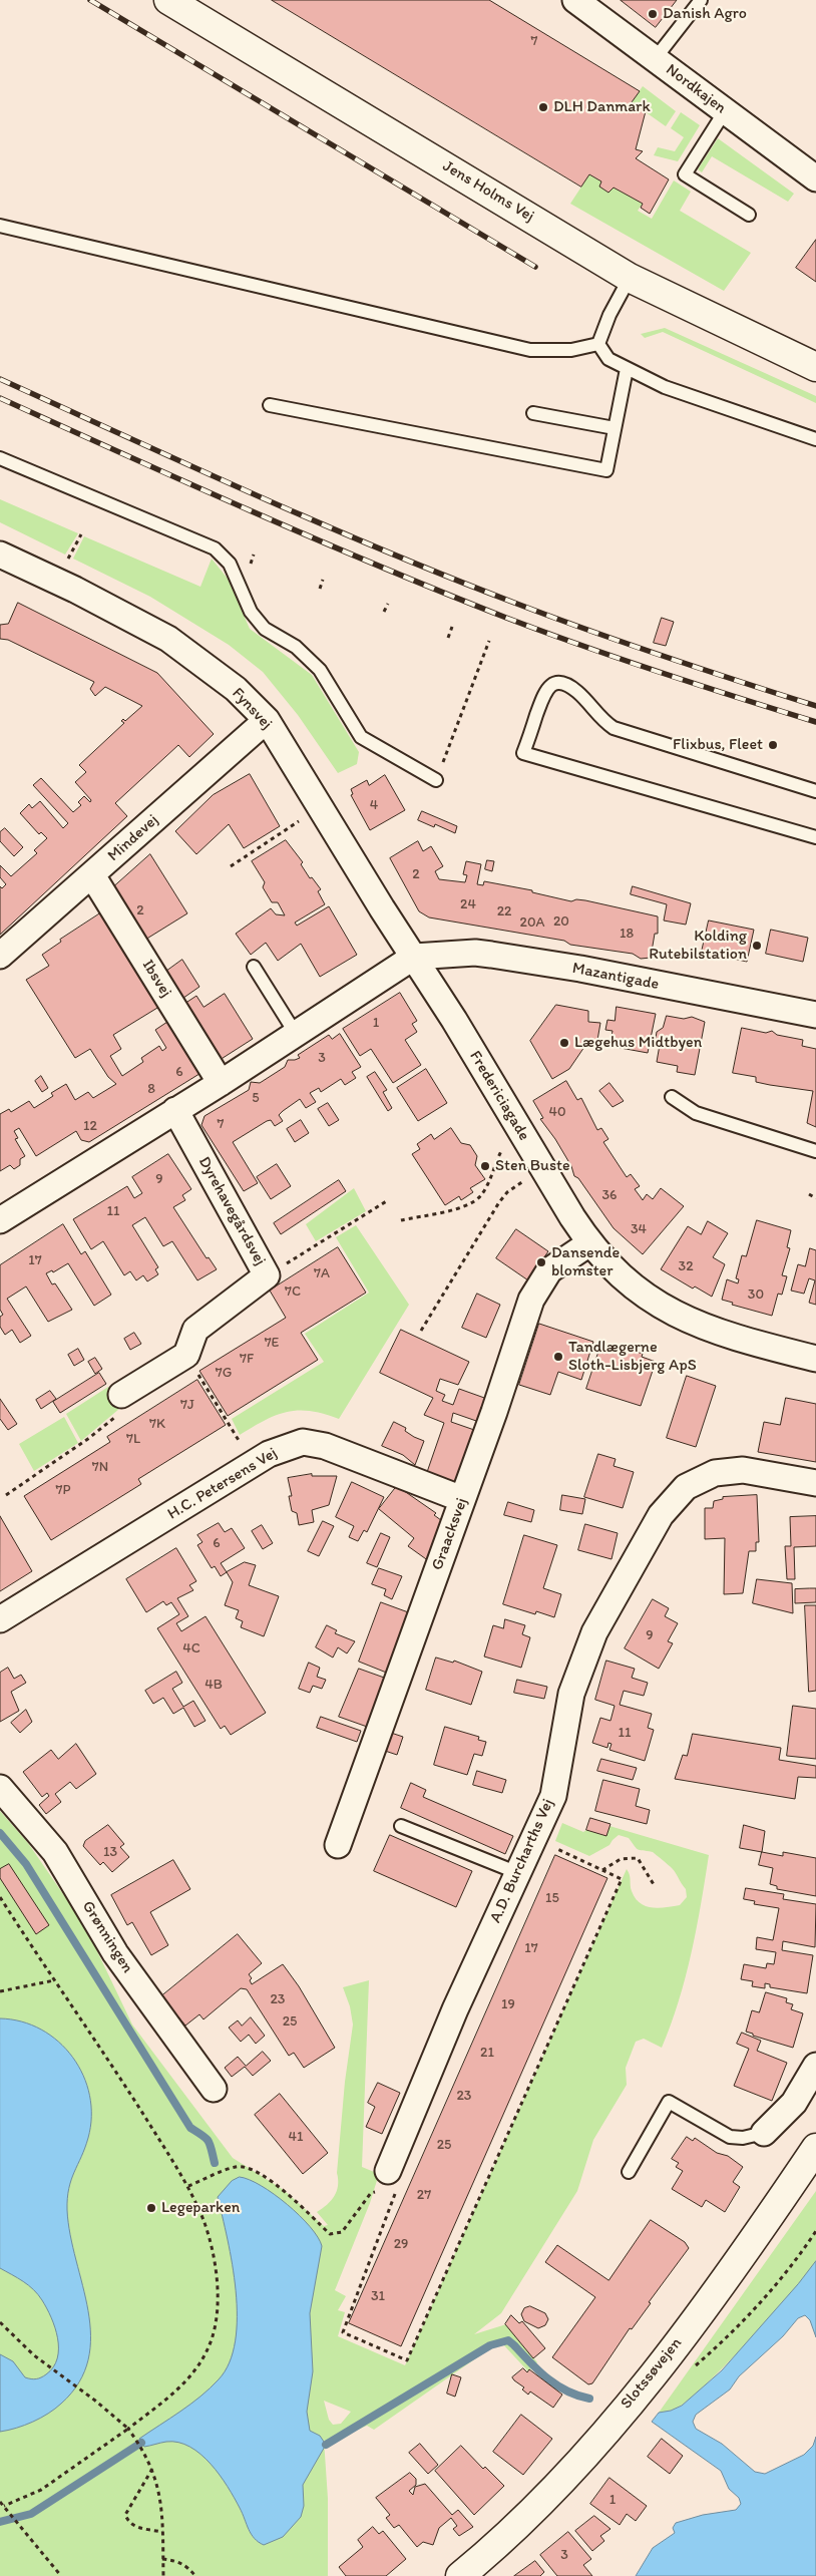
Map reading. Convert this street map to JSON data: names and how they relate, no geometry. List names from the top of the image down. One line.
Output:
{"streets":{"main road":["Jens Holms Vej","Slotssøvejen"],"street":["Nordkajen","Fynsvej","Mindevej","Mazantigade","Ibsvej","Fredericiagade","Dyrehavegårdsvej","H.C. Petersens Vej","Graacksvej","A.D. Burcharths Vej","Grønningen"]},"crossings":[["Fynsvej","Mindevej"],["Fynsvej","Mazantigade"],["Fynsvej","Fredericiagade"],["Mindevej","Ibsvej"],["Mazantigade","Fredericiagade"],["Fredericiagade","Graacksvej"],["H.C. Petersens Vej","Graacksvej"]],"places":["Danish Agro","DLH Danmark","Flixbus, Fleet","Kolding Rutebilstation","Lægehus Midtbyen","Sten Buste","Dansende blomster","Tandlægerne Sloth-Lisbjerg ApS","Legeparken"],"house_numbers":["7","4","2","24","2","22","20","20A","18","1","3","6","8","5","40","7","12","9","36","11","34","17","32","7A","7C","30","7E","7F","7G","7J","7K","7L","7N","7P","6","9","4C","4B","11","13","15","17","23","19","25","21","23","41","25","27","29","31","1","3"]}
